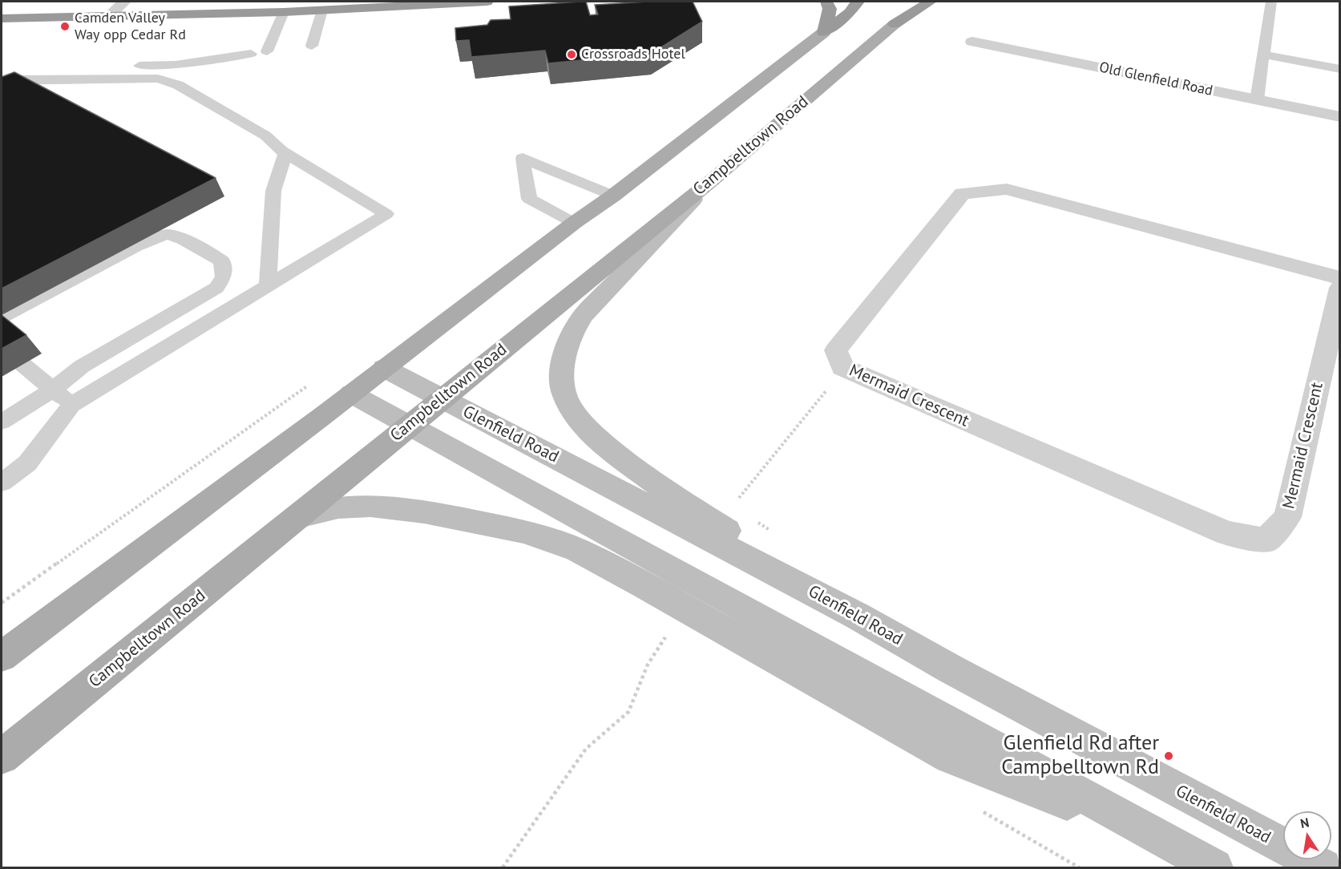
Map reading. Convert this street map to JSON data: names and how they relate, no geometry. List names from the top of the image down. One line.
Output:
{"streets":{"main road":["Campbelltown Road","Glenfield Road"],"street":["Old Glenfield Road","Mermaid Crescent"]},"crossings":[["Campbelltown Road","Glenfield Road"]],"places":["Camden Valley Way opp Cedar Rd","Crossroads Hotel","Glenfield Rd after Campbelltown Rd"],"north":"top"}
